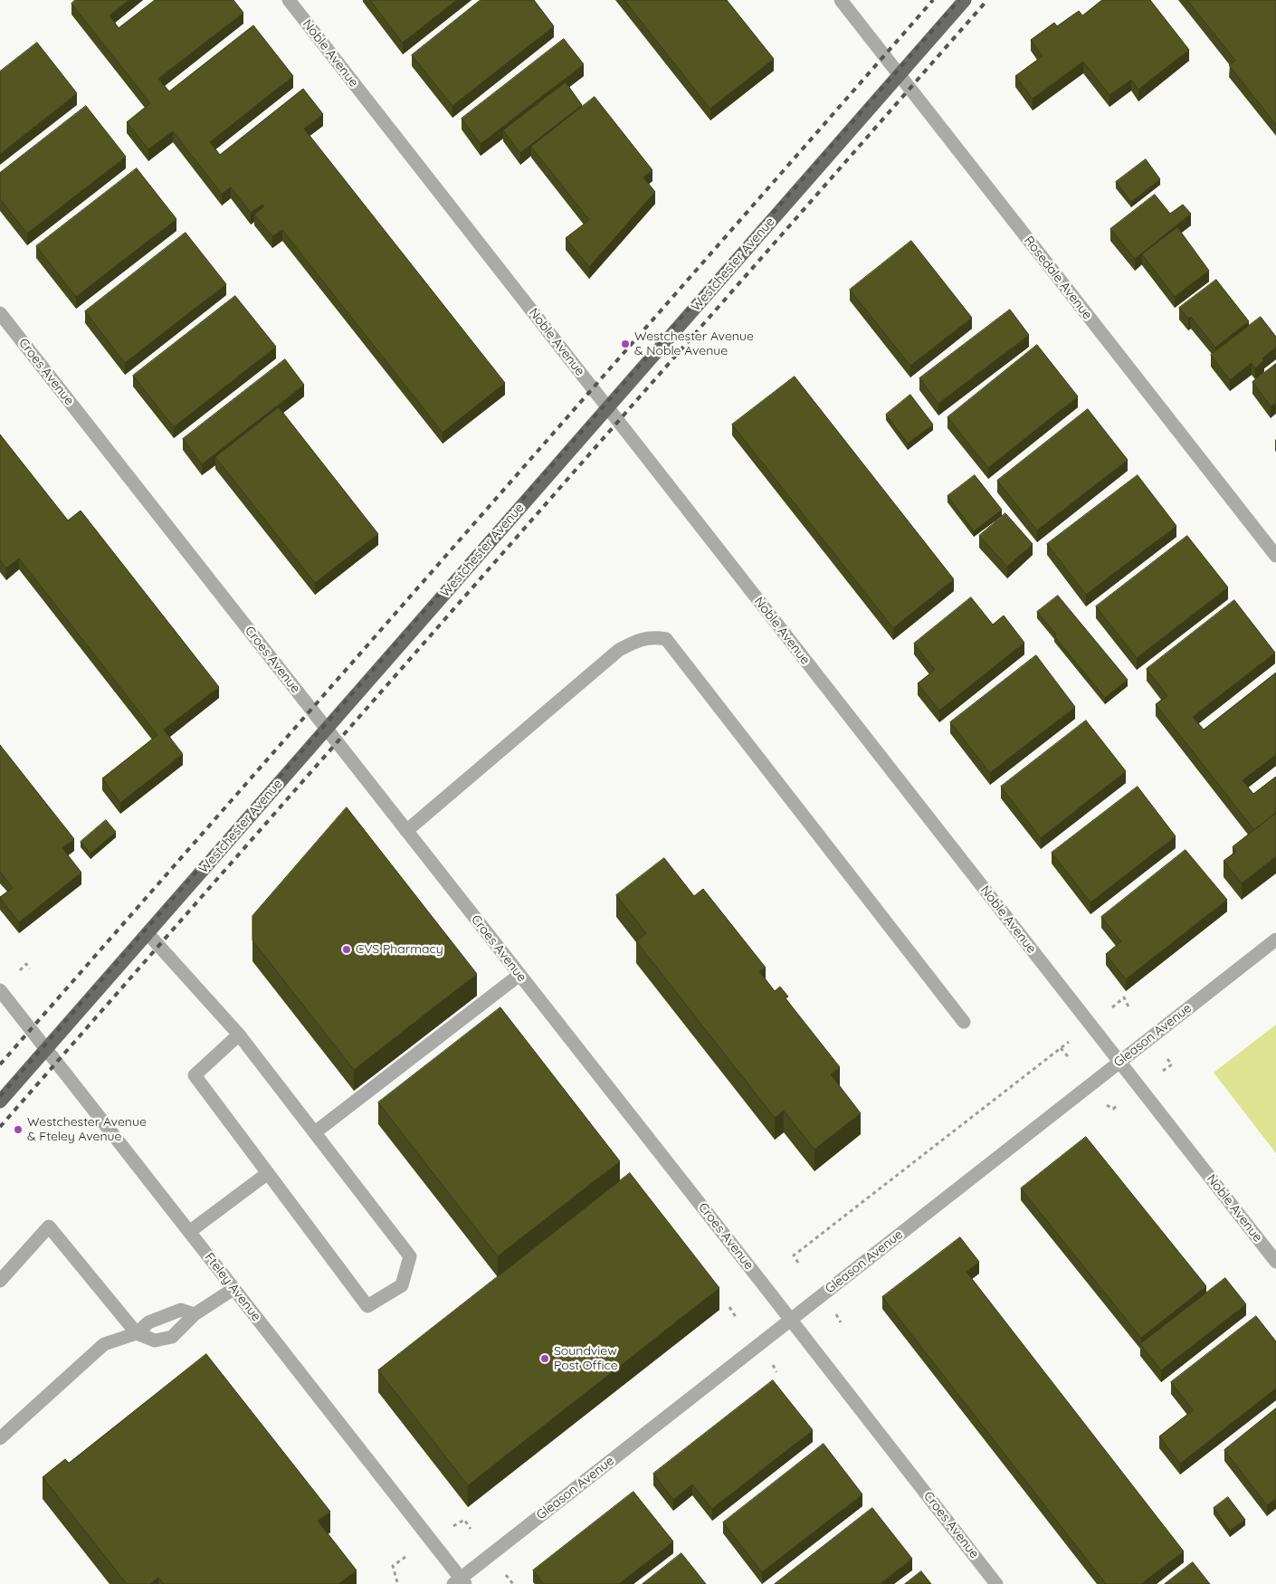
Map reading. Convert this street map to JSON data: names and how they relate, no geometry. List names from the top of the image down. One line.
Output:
{"streets":{"main road":["Westchester Avenue"],"street":["Noble Avenue","Rosedale Avenue","Croes Avenue","Gleason Avenue","Fteley Avenue"]},"crossings":[["Noble Avenue","Westchester Avenue"],["Noble Avenue","Gleason Avenue"],["Westchester Avenue","Rosedale Avenue"],["Westchester Avenue","Croes Avenue"],["Westchester Avenue","Fteley Avenue"],["Croes Avenue","Gleason Avenue"],["Gleason Avenue","Fteley Avenue"]],"places":["Westchester Avenue & Noble Avenue","CVS Pharmacy","Westchester Avenue & Fteley Avenue","Soundview Post Office"]}
